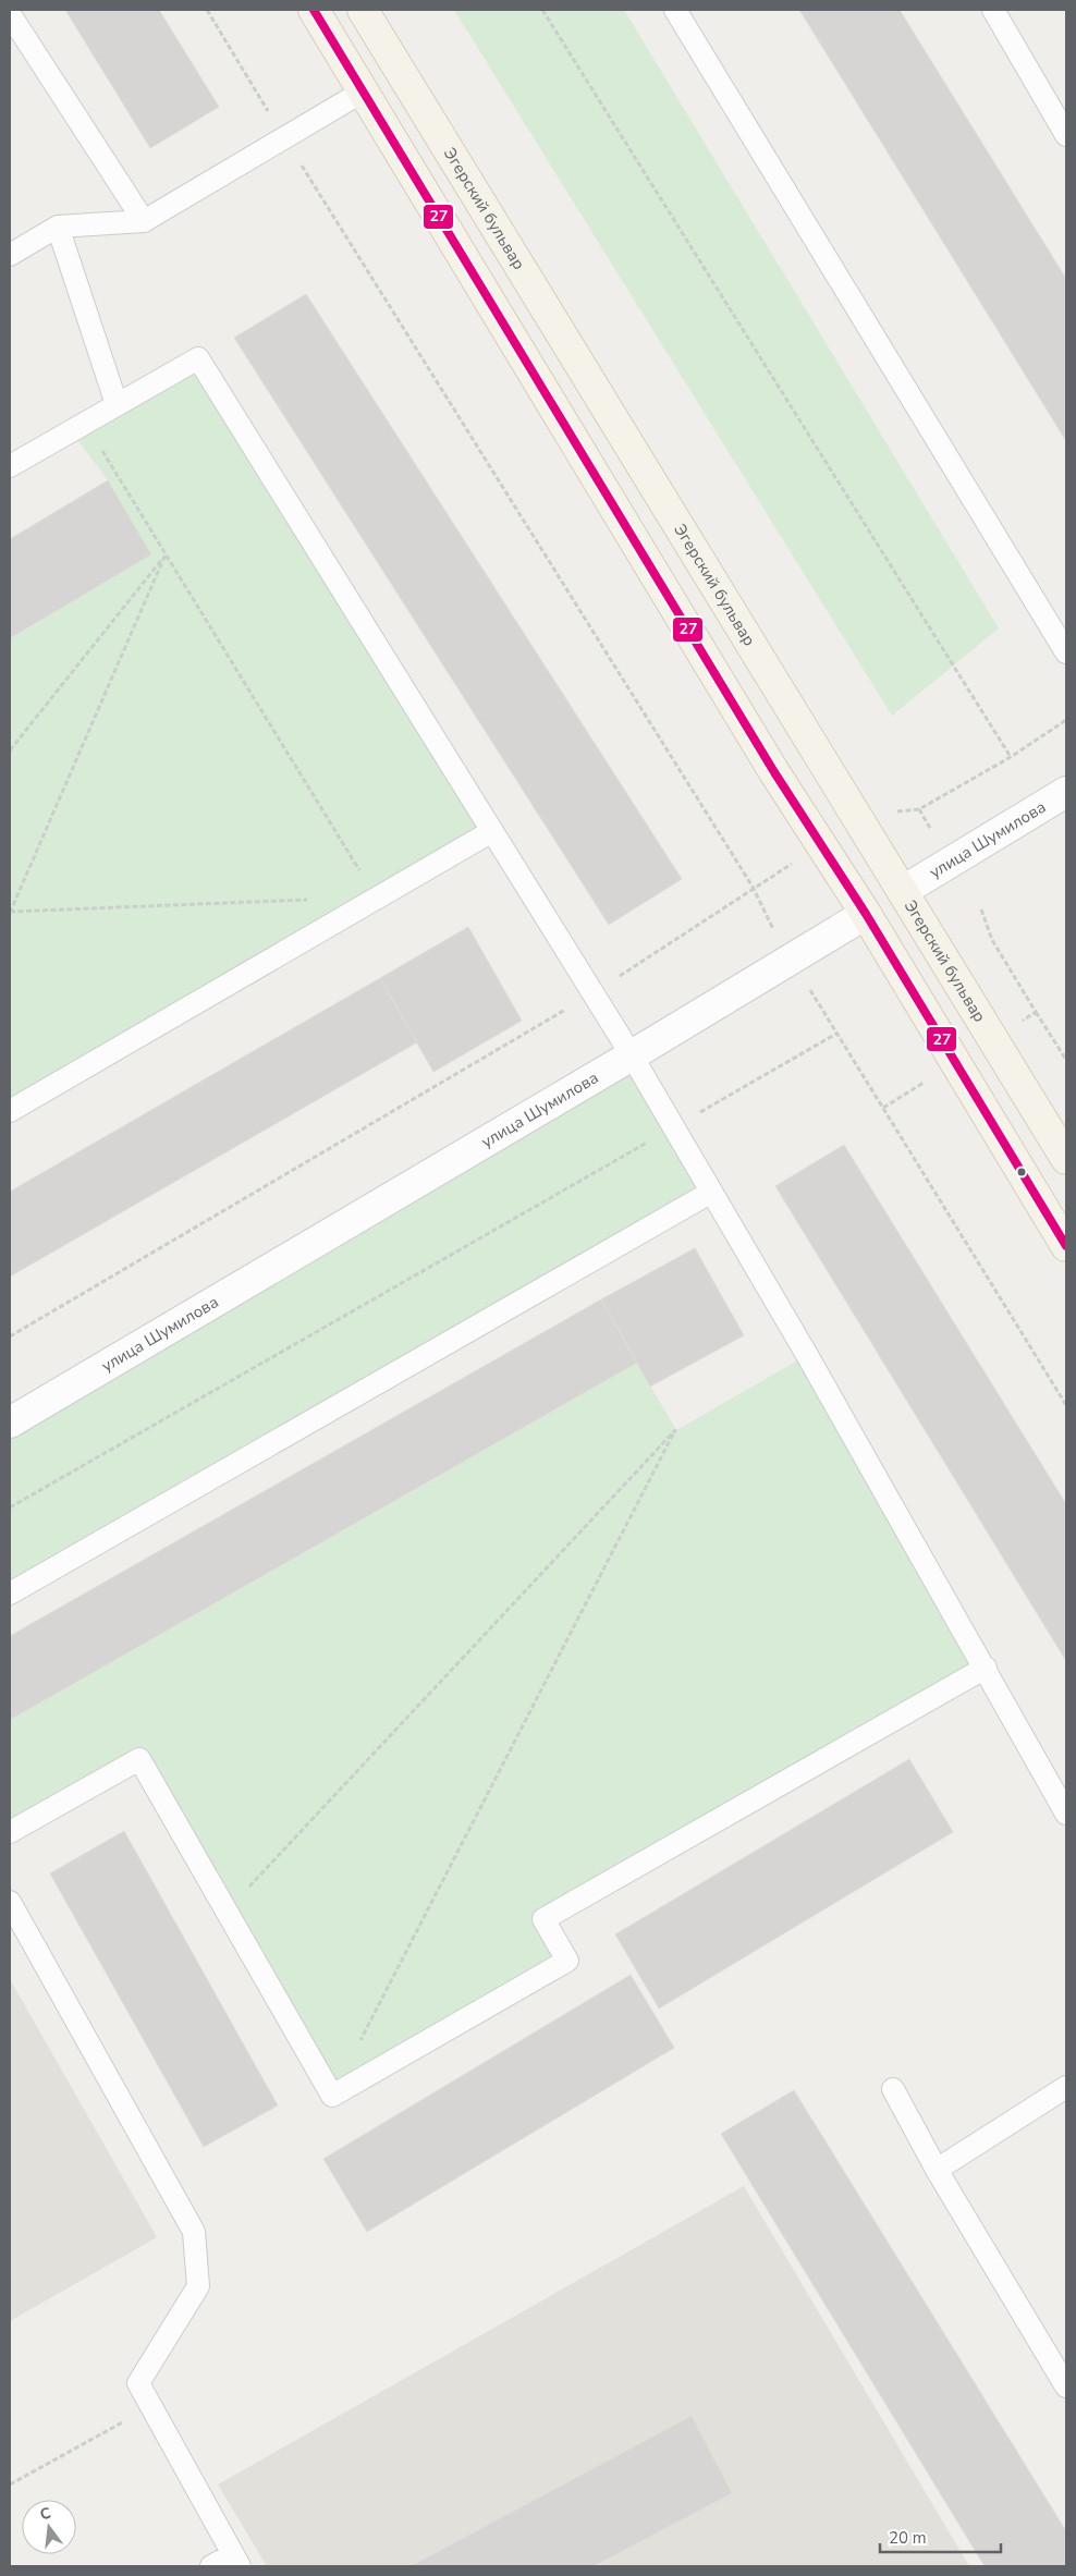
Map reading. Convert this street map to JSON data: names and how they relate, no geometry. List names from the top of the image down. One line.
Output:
{"streets":{"main road":["Эгерский бульвар","улица Шумилова"]},"crossings":[["Эгерский бульвар","улица Шумилова"]],"lines":["transit line 27"],"scale_bar":"20 m","north":"top"}
